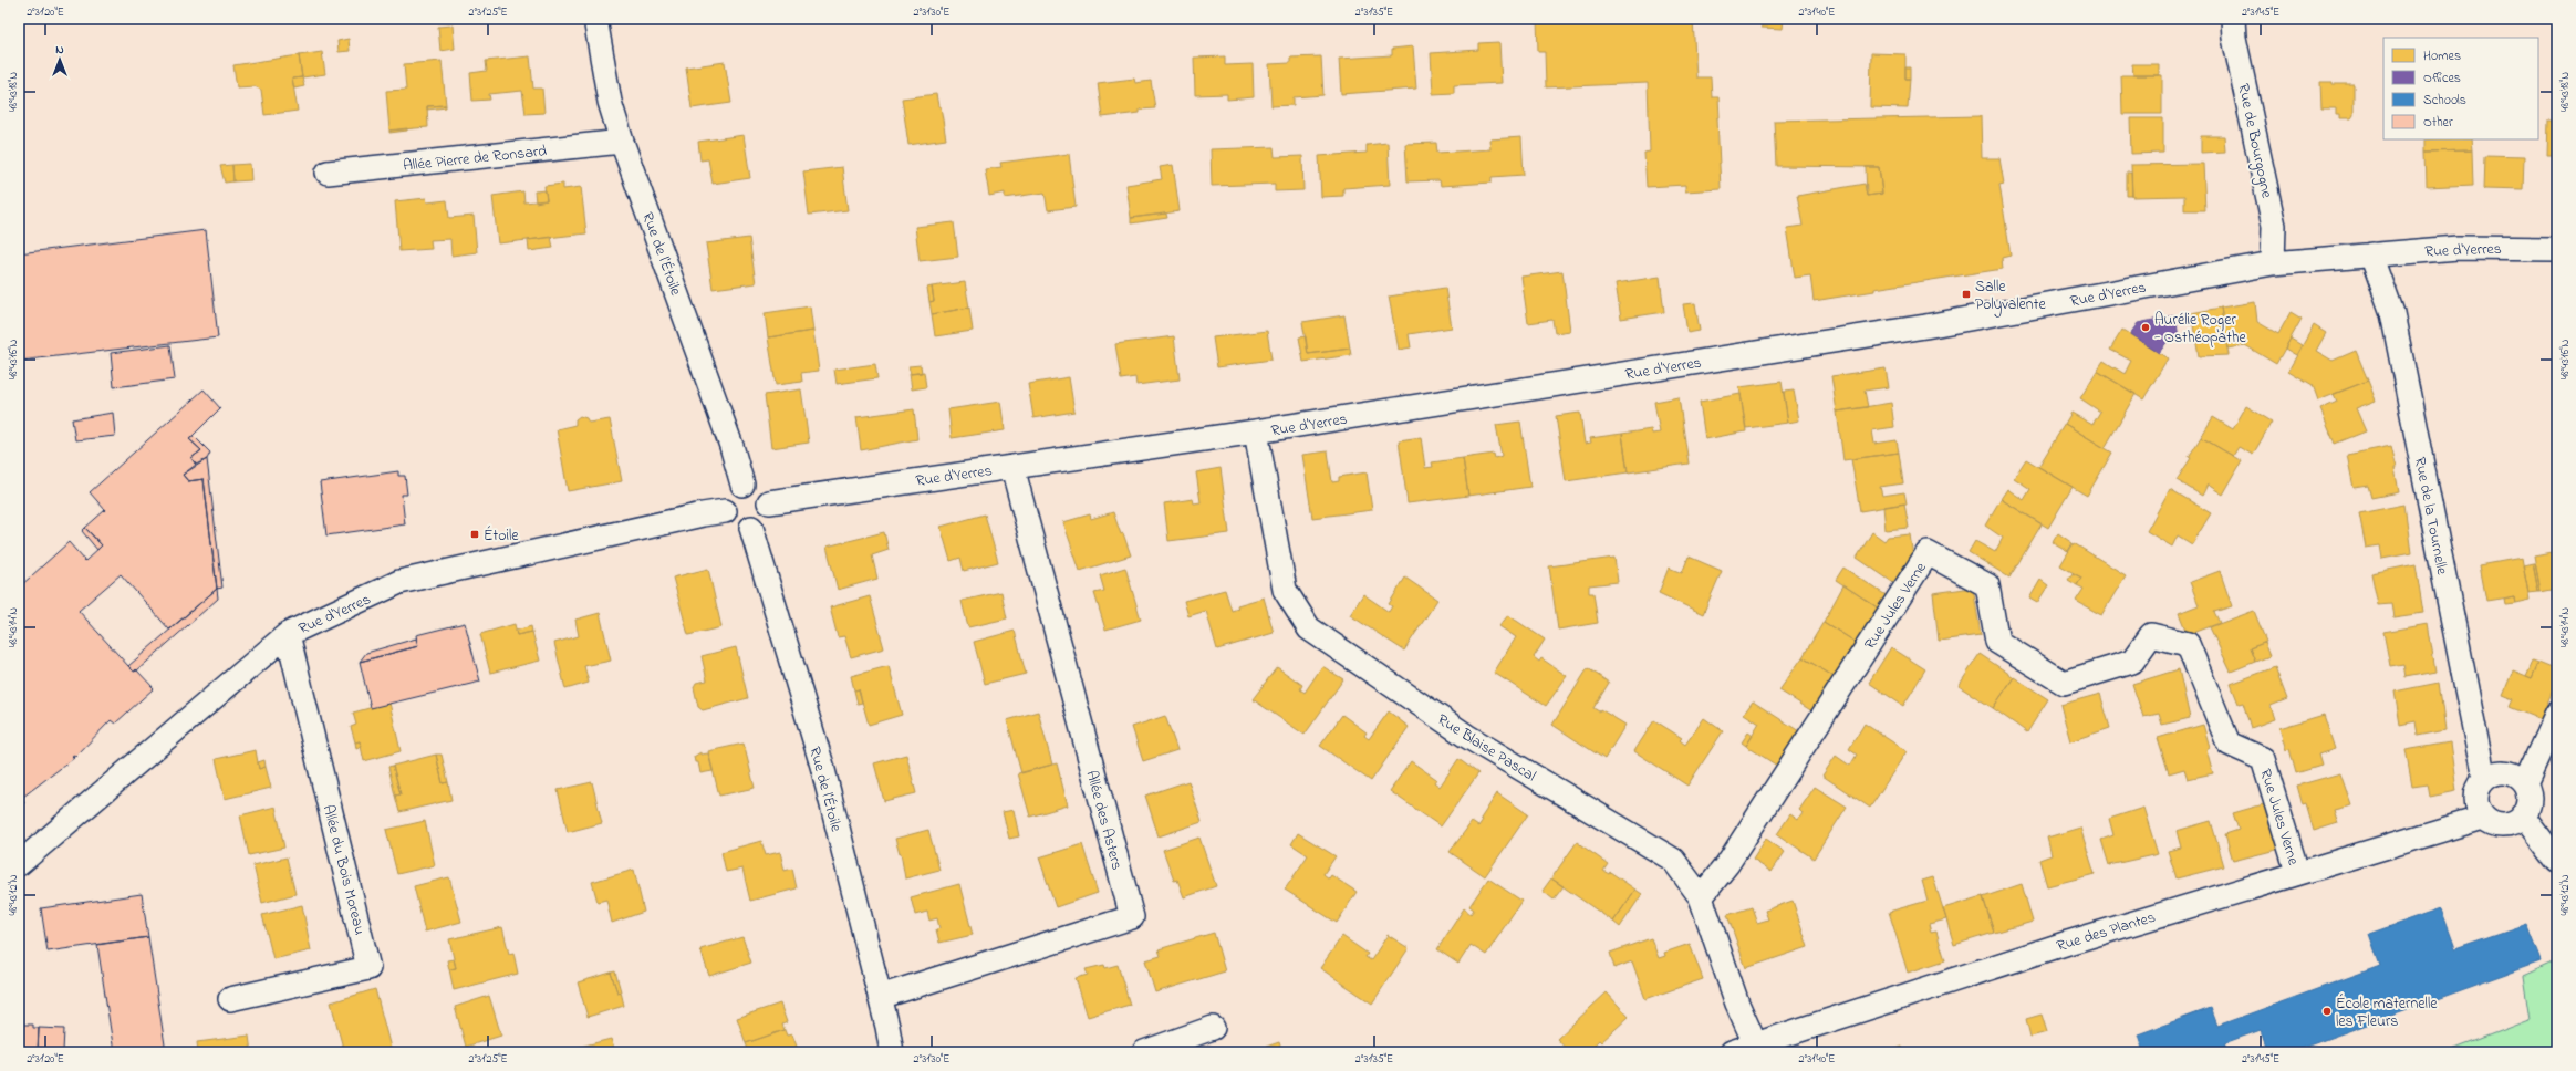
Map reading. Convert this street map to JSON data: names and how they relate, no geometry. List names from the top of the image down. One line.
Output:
{"streets":{"street":["Rue de Bourgogne","Allée Pierre de Ronsard","Rue d'Yerres","Rue de l'Étoile","Rue de la Tournelle","Rue Jules Verne","Rue Blaise Pascal","Allée des Asters","Allée du Bois Moreau","Rue des Plantes"]},"crossings":[["Rue de Bourgogne","Rue d'Yerres"],["Allée Pierre de Ronsard","Rue de l'Étoile"],["Rue d'Yerres","Rue de l'Étoile"],["Rue d'Yerres","Rue de la Tournelle"],["Rue d'Yerres","Rue Blaise Pascal"],["Rue d'Yerres","Allée des Asters"],["Rue d'Yerres","Allée du Bois Moreau"],["Rue de l'Étoile","Allée des Asters"],["Rue de la Tournelle","Rue des Plantes"],["Rue Jules Verne","Rue Blaise Pascal"],["Rue Jules Verne","Rue des Plantes"],["Rue Blaise Pascal","Rue des Plantes"]],"places":{"transit":["Salle Polyvalente","Étoile"],"other":["Aurélie Roger - Osthéopathe","École maternelle les Fleurs"]},"legend":["Homes","Offices","Schools","Other"],"north":"top","coordinates":["2°31'20\"E","2°31'25\"E","2°31'30\"E","2°31'35\"E","2°31'40\"E","2°31'45\"E","48°43'18\"N","48°43'16\"N","48°43'14\"N","48°43'12\"N"]}
